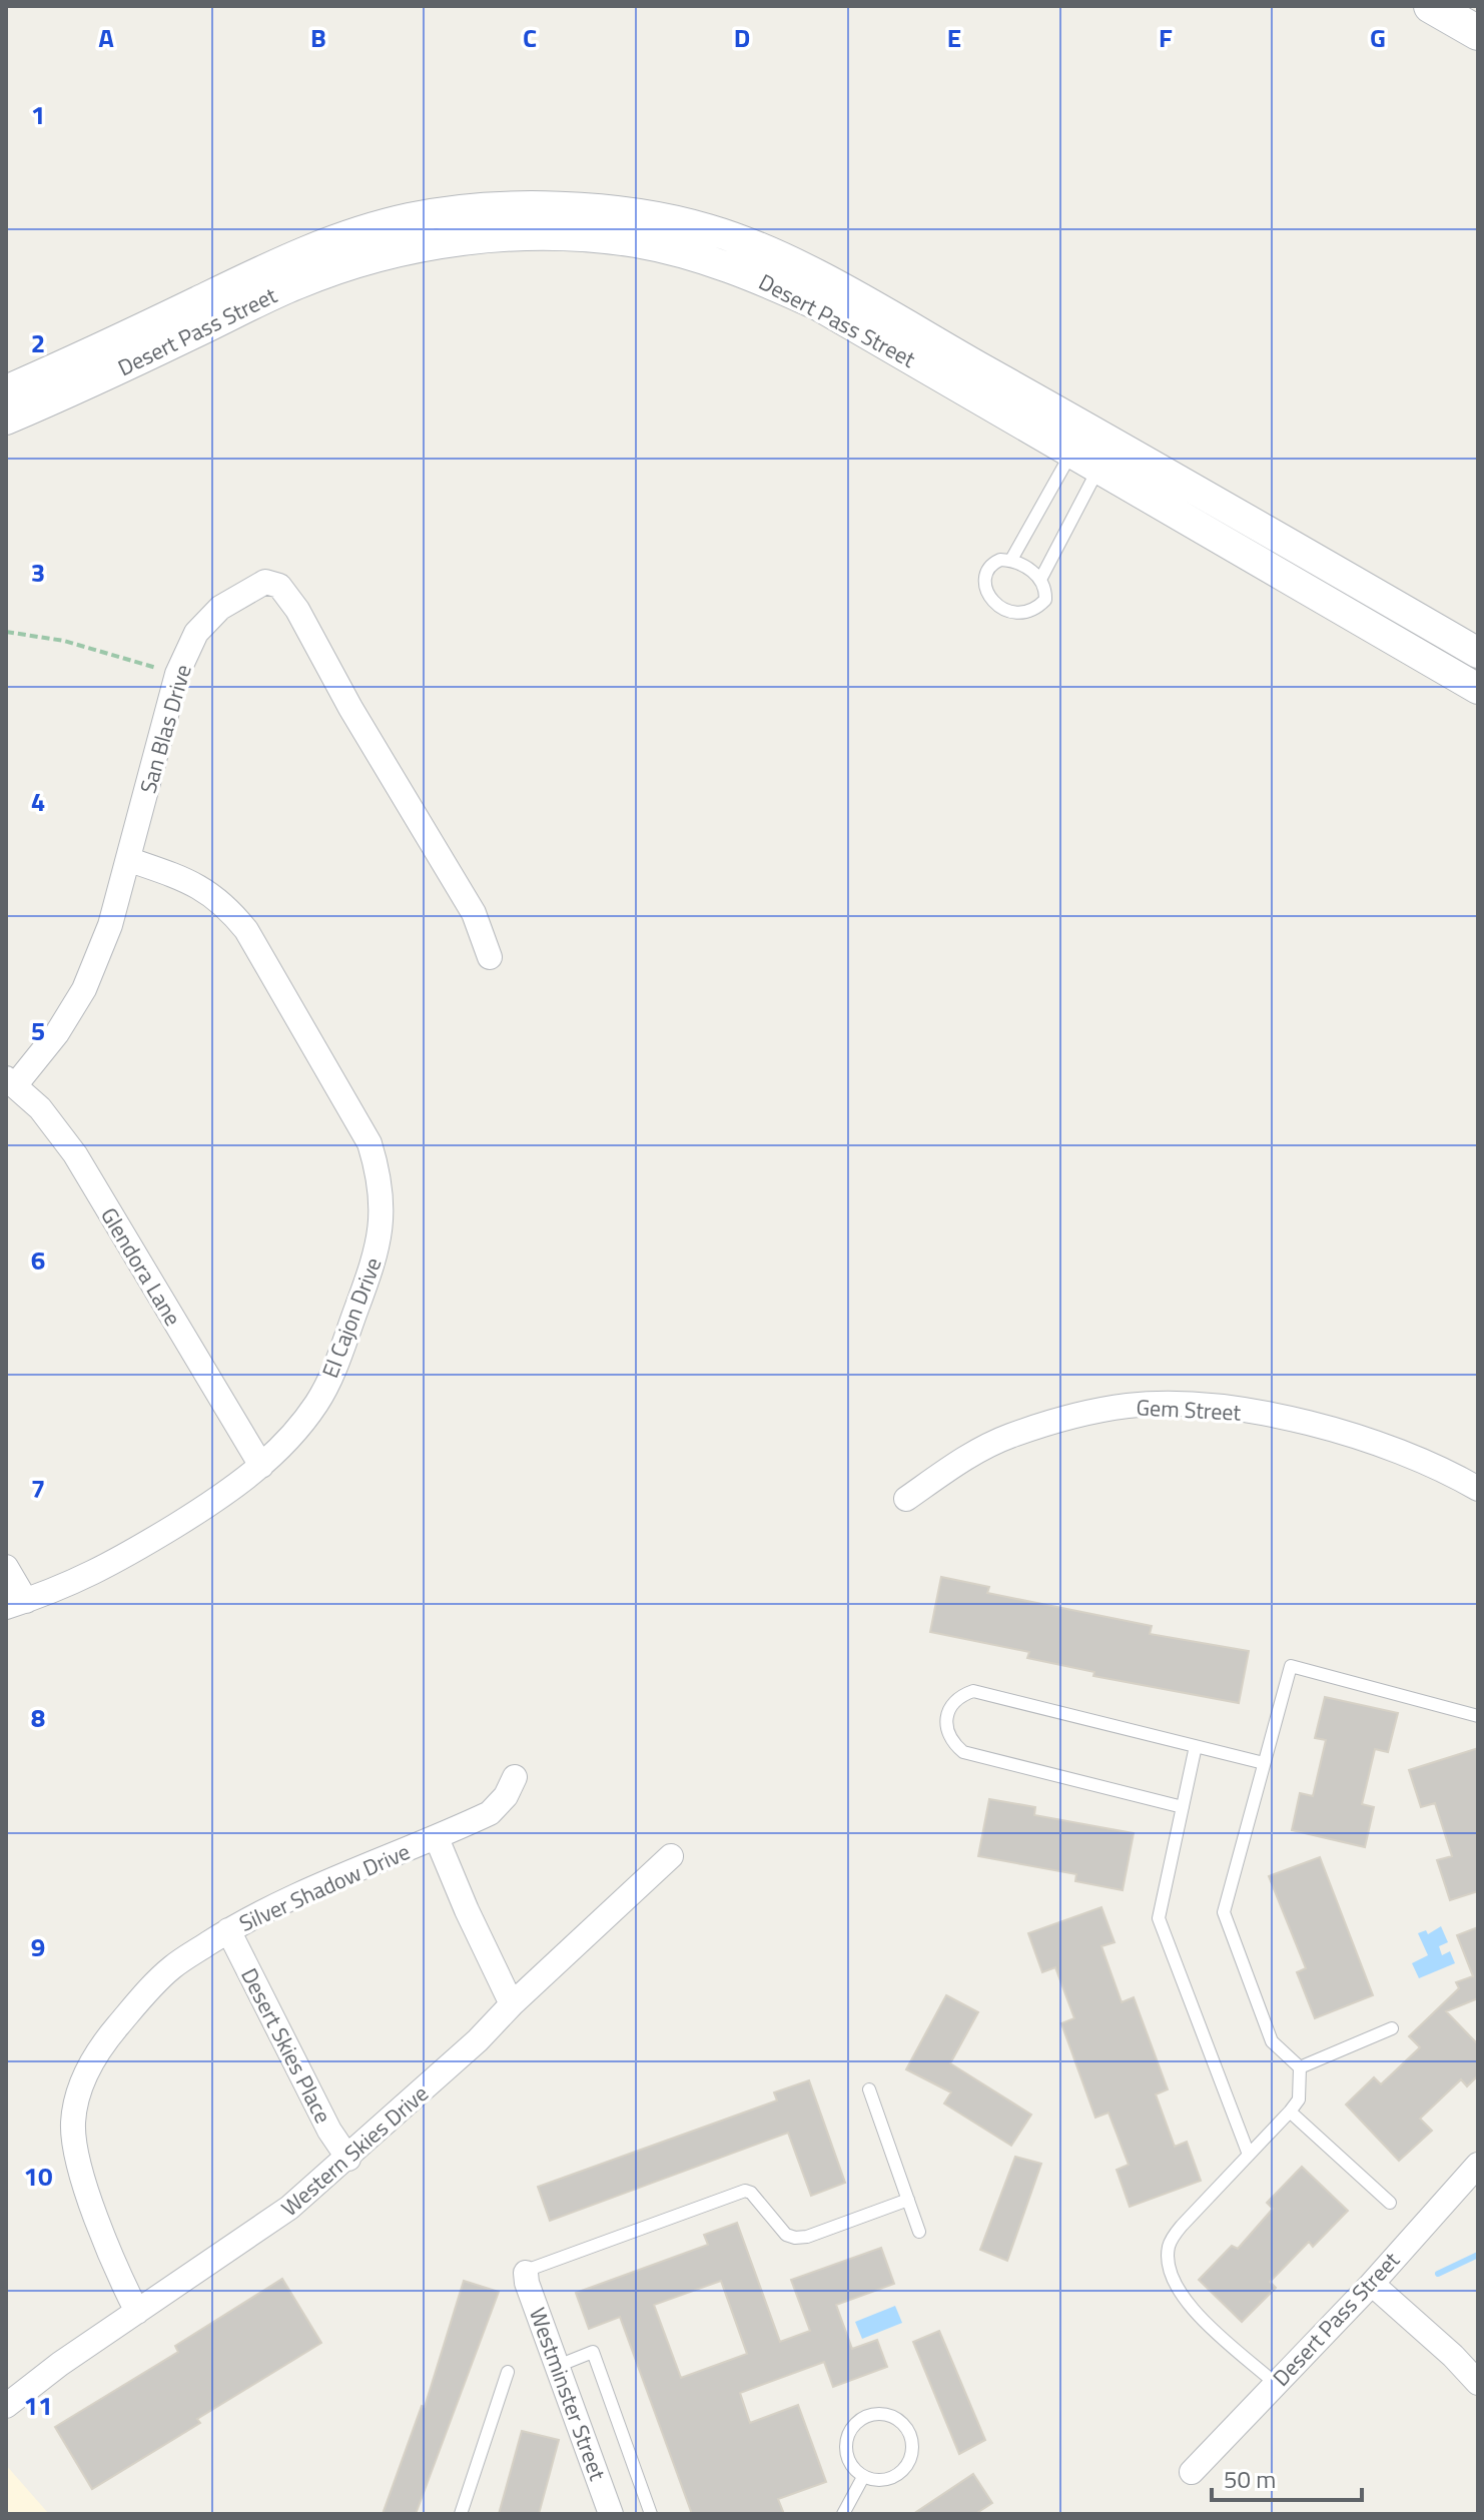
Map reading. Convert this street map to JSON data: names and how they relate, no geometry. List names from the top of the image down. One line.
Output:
{"streets":{"street":["Desert Pass Street","San Blas Drive","Glendora Lane","El Cajon Drive","Gem Street","Silver Shadow Drive","Desert Skies Place","Western Skies Drive","Westminster Street"]},"crossings":[["San Blas Drive","Glendora Lane"],["San Blas Drive","El Cajon Drive"],["Glendora Lane","El Cajon Drive"],["Silver Shadow Drive","Desert Skies Place"],["Silver Shadow Drive","Western Skies Drive"],["Desert Skies Place","Western Skies Drive"]],"scale_bar":"50 m","grid":{"columns":["A","B","C","D","E","F","G"],"rows":["1","2","3","4","5","6","7","8","9","10","11"]}}
